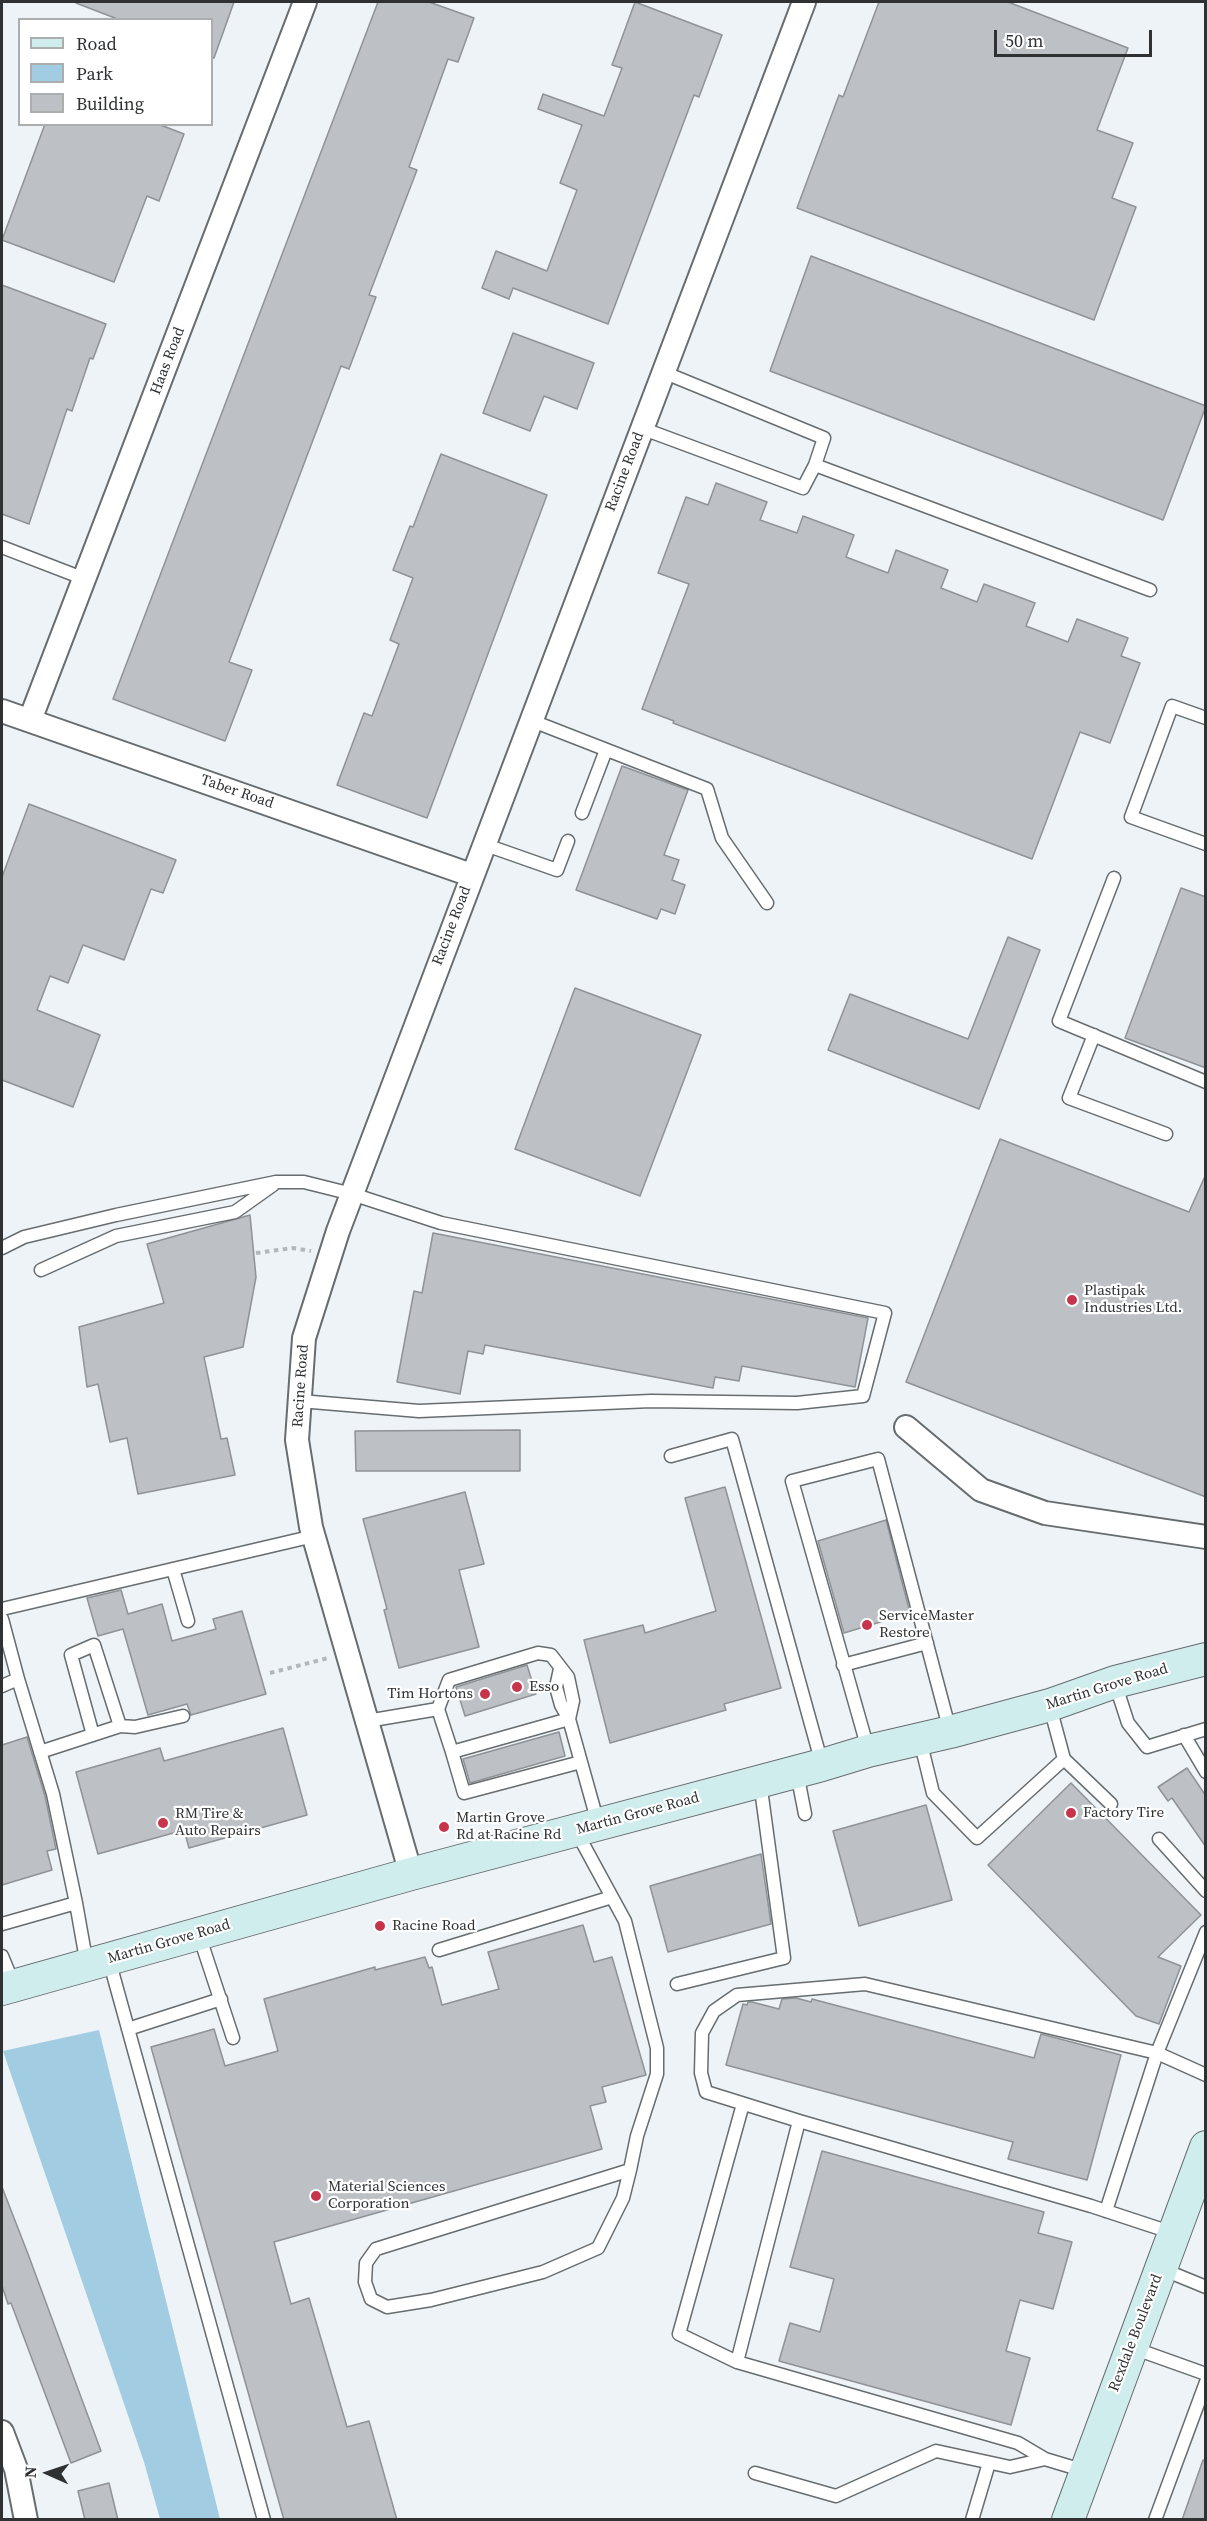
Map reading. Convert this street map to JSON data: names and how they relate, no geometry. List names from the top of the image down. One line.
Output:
{"streets":{"main road":["Martin Grove Road","Rexdale Boulevard"],"street":["Haas Road","Racine Road","Taber Road"]},"crossings":[["Haas Road","Taber Road"],["Racine Road","Taber Road"],["Racine Road","Martin Grove Road"]],"places":["Plastipak Industries Ltd.","ServiceMaster Restore","Esso","Tim Hortons","Factory Tire","RM Tire & Auto Repairs","Martin Grove Rd at Racine Rd","Racine Road","Material Sciences Corporation"],"legend":["Road","Park","Building"],"scale_bar":"50 m","north":"left"}
